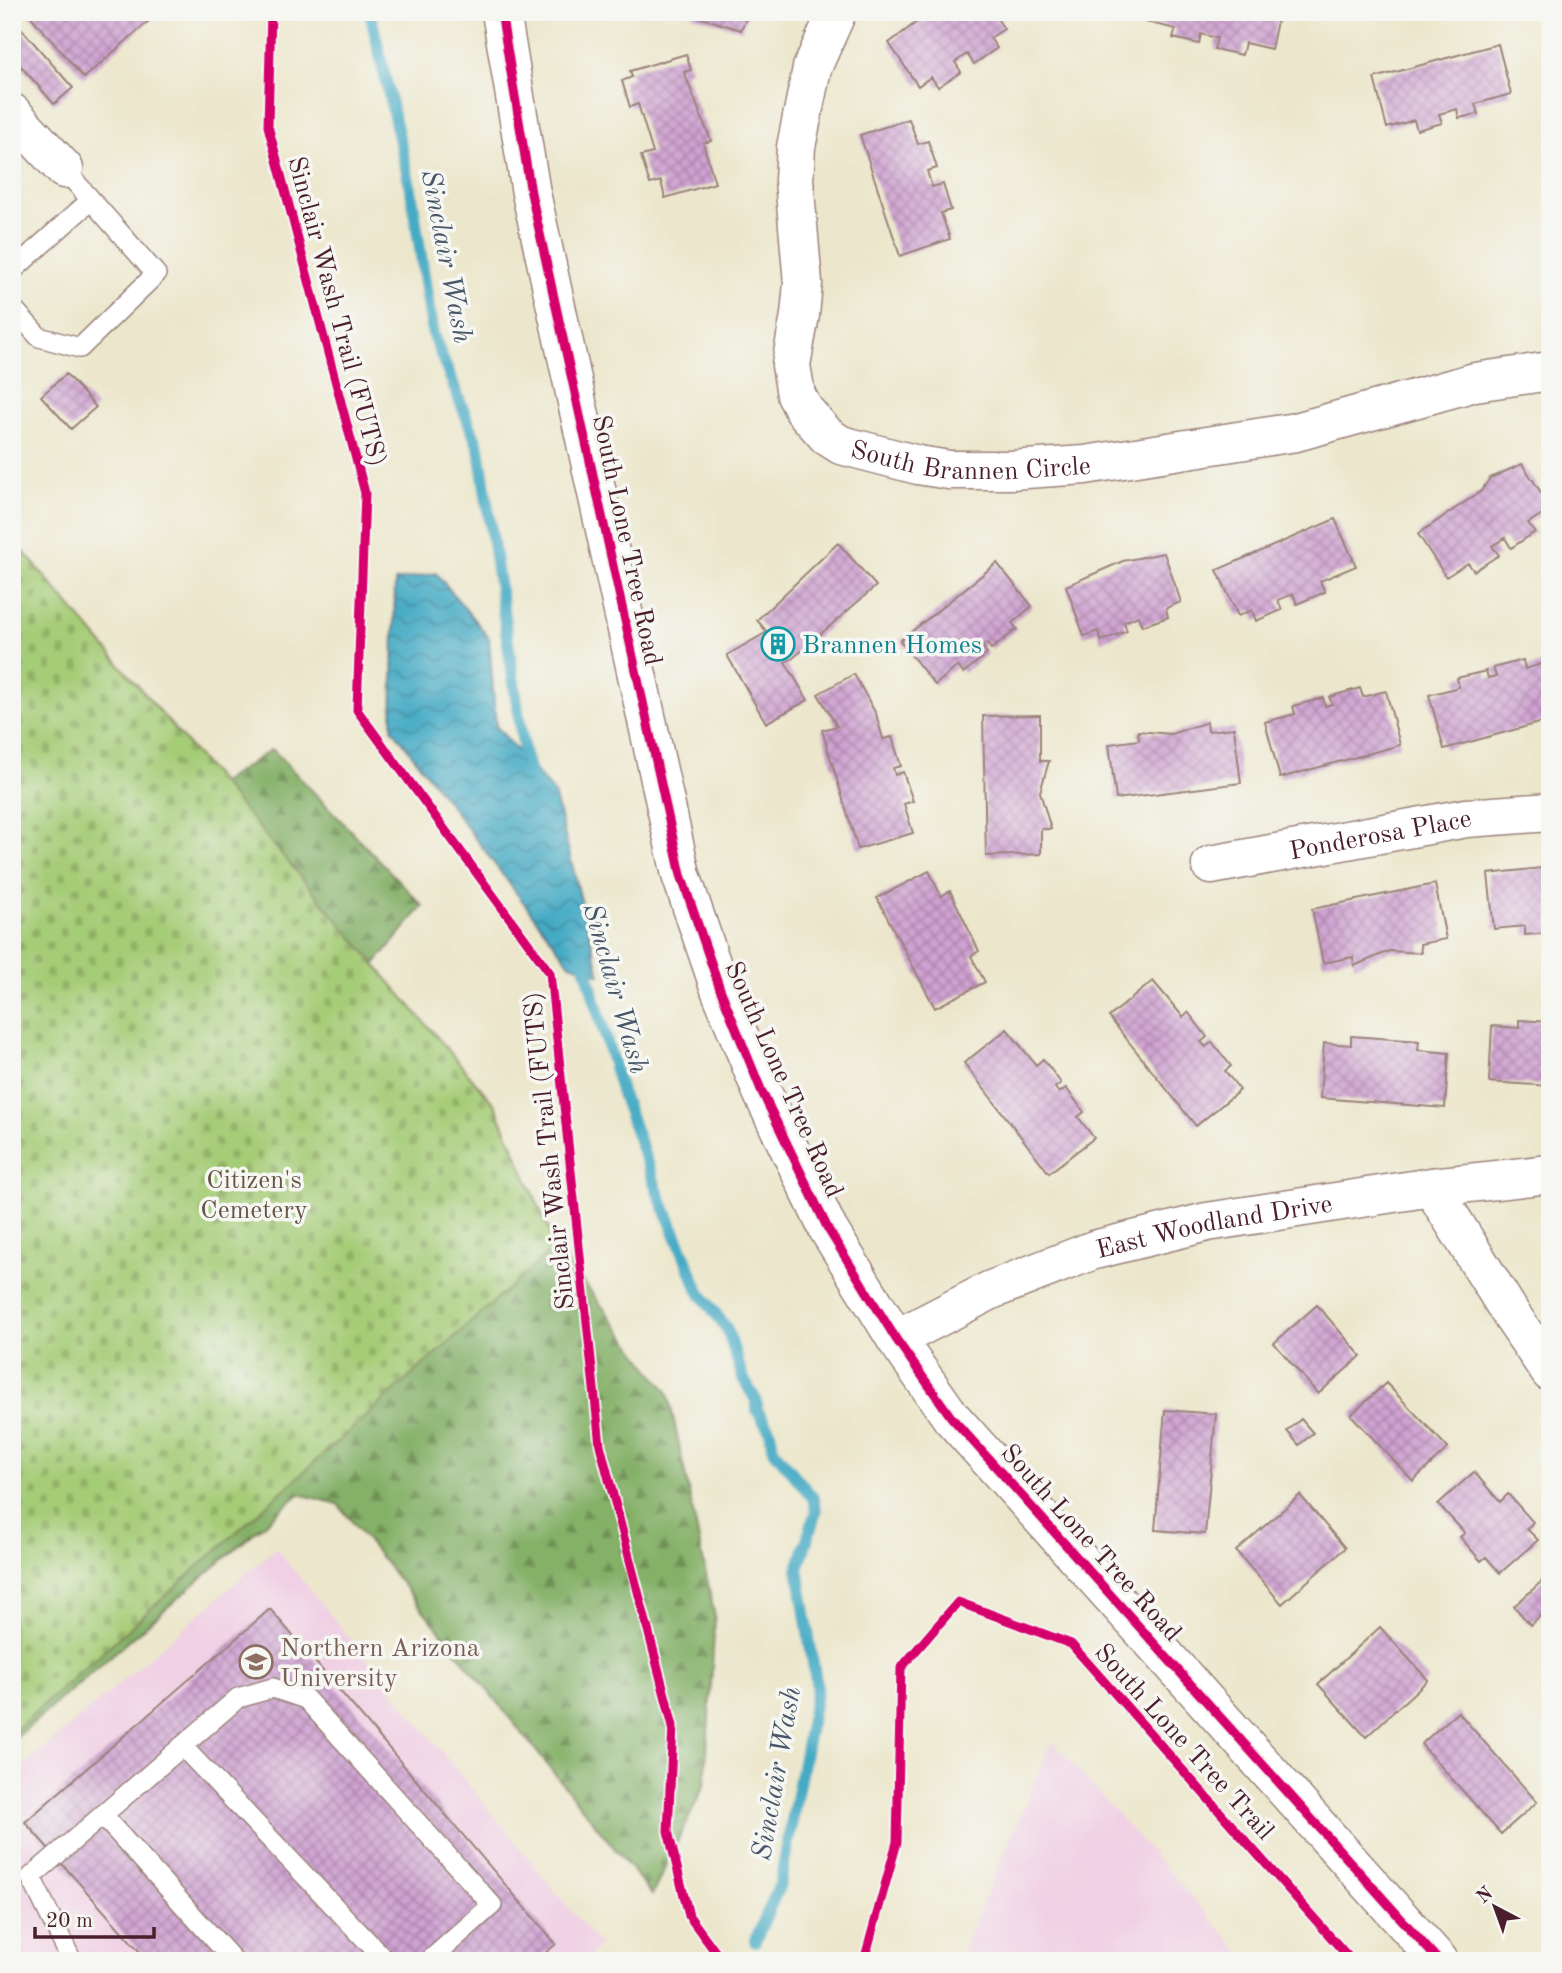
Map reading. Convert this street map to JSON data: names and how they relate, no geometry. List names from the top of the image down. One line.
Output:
{"streets":{"street":["South Brannen Circle","South Lone Tree Road","Ponderosa Place","East Woodland Drive"],"cycle path":["Sinclair Wash Trail (FUTS)","South Lone Tree Trail"]},"crossings":[["South Lone Tree Road","East Woodland Drive"]],"water":["Sinclair Wash"],"parks":["Citizen's Cemetery"],"places":{"building":["Brannen Homes"],"school or university":["Northern Arizona University"]},"scale_bar":"20 m","north":"top left"}
